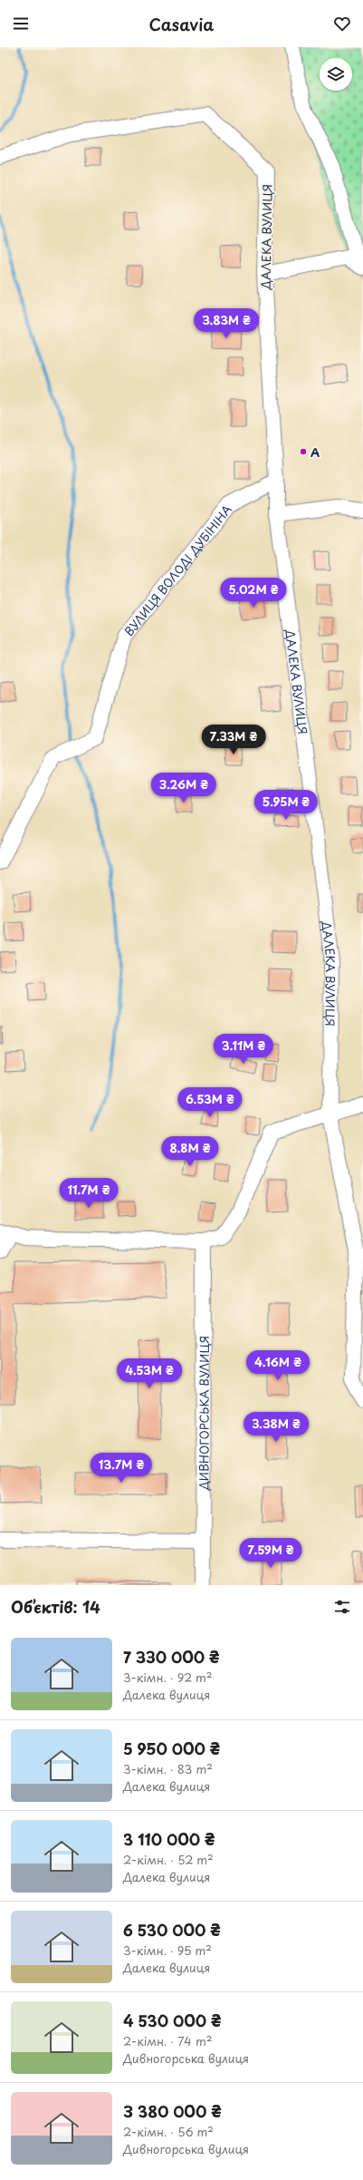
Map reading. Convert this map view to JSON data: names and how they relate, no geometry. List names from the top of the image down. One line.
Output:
{"streets":{"street":["ДАЛЕКА ВУЛИЦЯ","ВУЛИЦЯ ВОЛОДІ ДУБІНІНА","ДИВНОГОРСЬКА ВУЛИЦЯ"]},"crossings":[["ДАЛЕКА ВУЛИЦЯ","ВУЛИЦЯ ВОЛОДІ ДУБІНІНА"]],"places":["А"],"page":{"header":"Casavia","price":["3.83M ₴","5.02M ₴","7.33M ₴","3.26M ₴","5.95M ₴","3.11M ₴","6.53M ₴","8.8M ₴","11.7M ₴","4.16M ₴","4.53M ₴","3.38M ₴","13.7M ₴","7.59M ₴"],"heading":"Об’єктів: 14","list":[{"name":"7 330 000 ₴","note":"3-кімн. · 92 m² · Далека вулиця"},{"name":"5 950 000 ₴","note":"3-кімн. · 83 m² · Далека вулиця"},{"name":"3 110 000 ₴","note":"2-кімн. · 52 m² · Далека вулиця"},{"name":"6 530 000 ₴","note":"3-кімн. · 95 m² · Далека вулиця"},{"name":"4 530 000 ₴","note":"2-кімн. · 74 m² · Дивногорська вулиця"},{"name":"3 380 000 ₴","note":"2-кімн. · 56 m² · Дивногорська вулиця"}]}}
